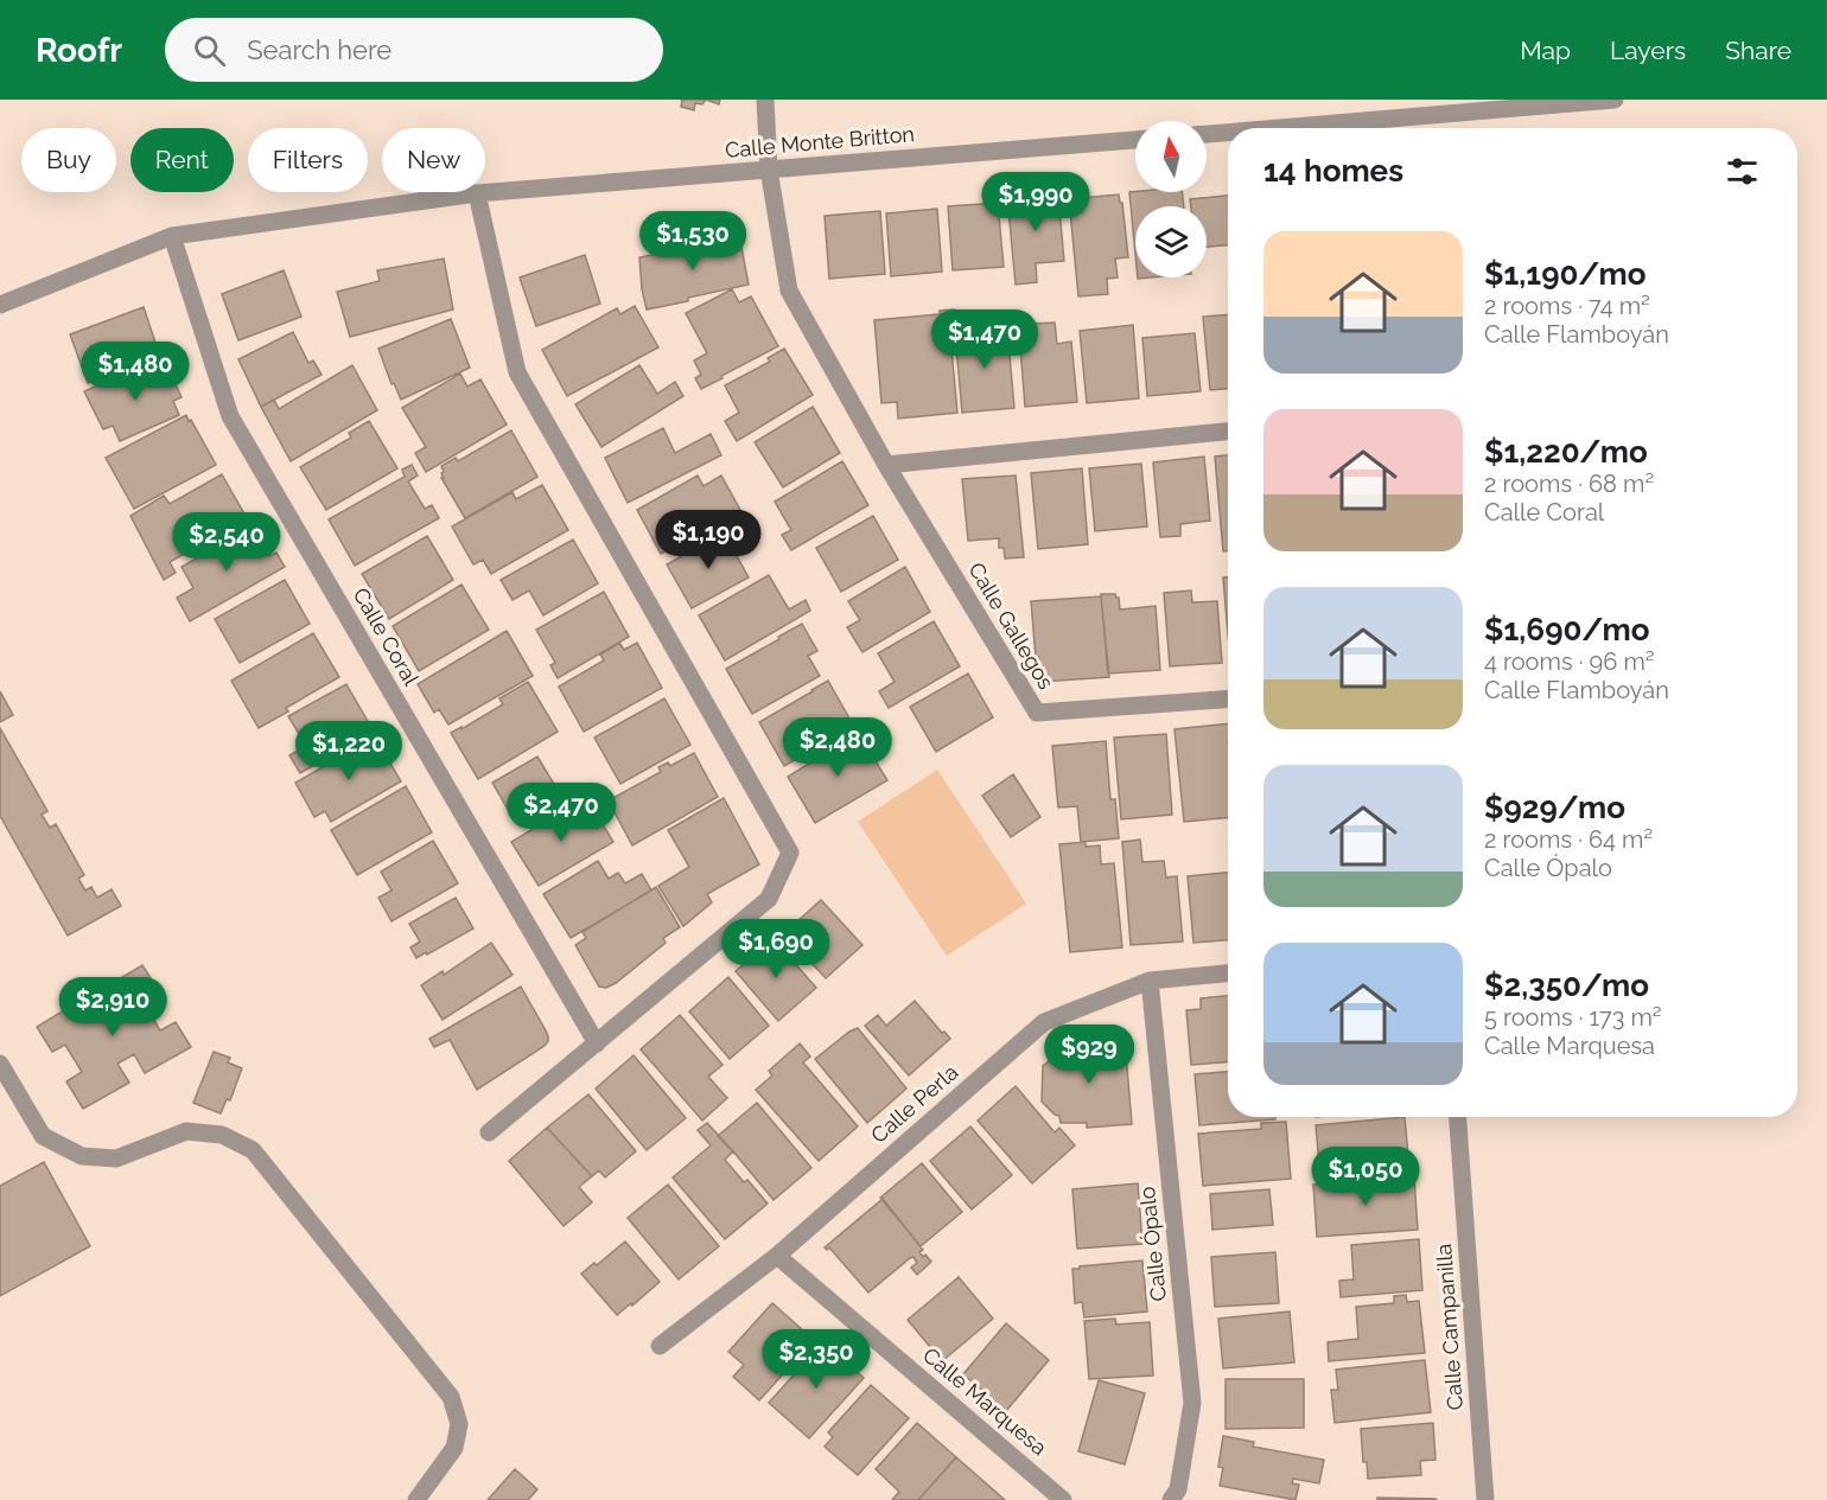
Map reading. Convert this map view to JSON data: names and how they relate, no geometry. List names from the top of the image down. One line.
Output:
{"streets":{"street":["Calle Monte Britton","Calle Gallegos","Calle Coral","Calle Perla","Calle Ópalo","Calle Campanilla","Calle Marquesa"]},"crossings":[["Calle Monte Britton","Calle Gallegos"],["Calle Monte Britton","Calle Coral"],["Calle Perla","Calle Ópalo"],["Calle Perla","Calle Marquesa"]],"north":"top","page":{"header":"Roofr","search":"Search here","nav":["Map","Layers","Share"],"chip":["Buy","Rent","Filters","New"],"heading":"14 homes","price":["$1,990","$1,530","$1,470","$1,480","$1,190","$2,540","$2,480","$1,220","$2,470","$1,690","$2,910","$929","$1,050","$2,350"],"list":[{"name":"$1,190/mo","note":"2 rooms · 74 m² · Calle Flamboyán"},{"name":"$1,220/mo","note":"2 rooms · 68 m² · Calle Coral"},{"name":"$1,690/mo","note":"4 rooms · 96 m² · Calle Flamboyán"},{"name":"$929/mo","note":"2 rooms · 64 m² · Calle Ópalo"},{"name":"$2,350/mo","note":"5 rooms · 173 m² · Calle Marquesa"}]}}
